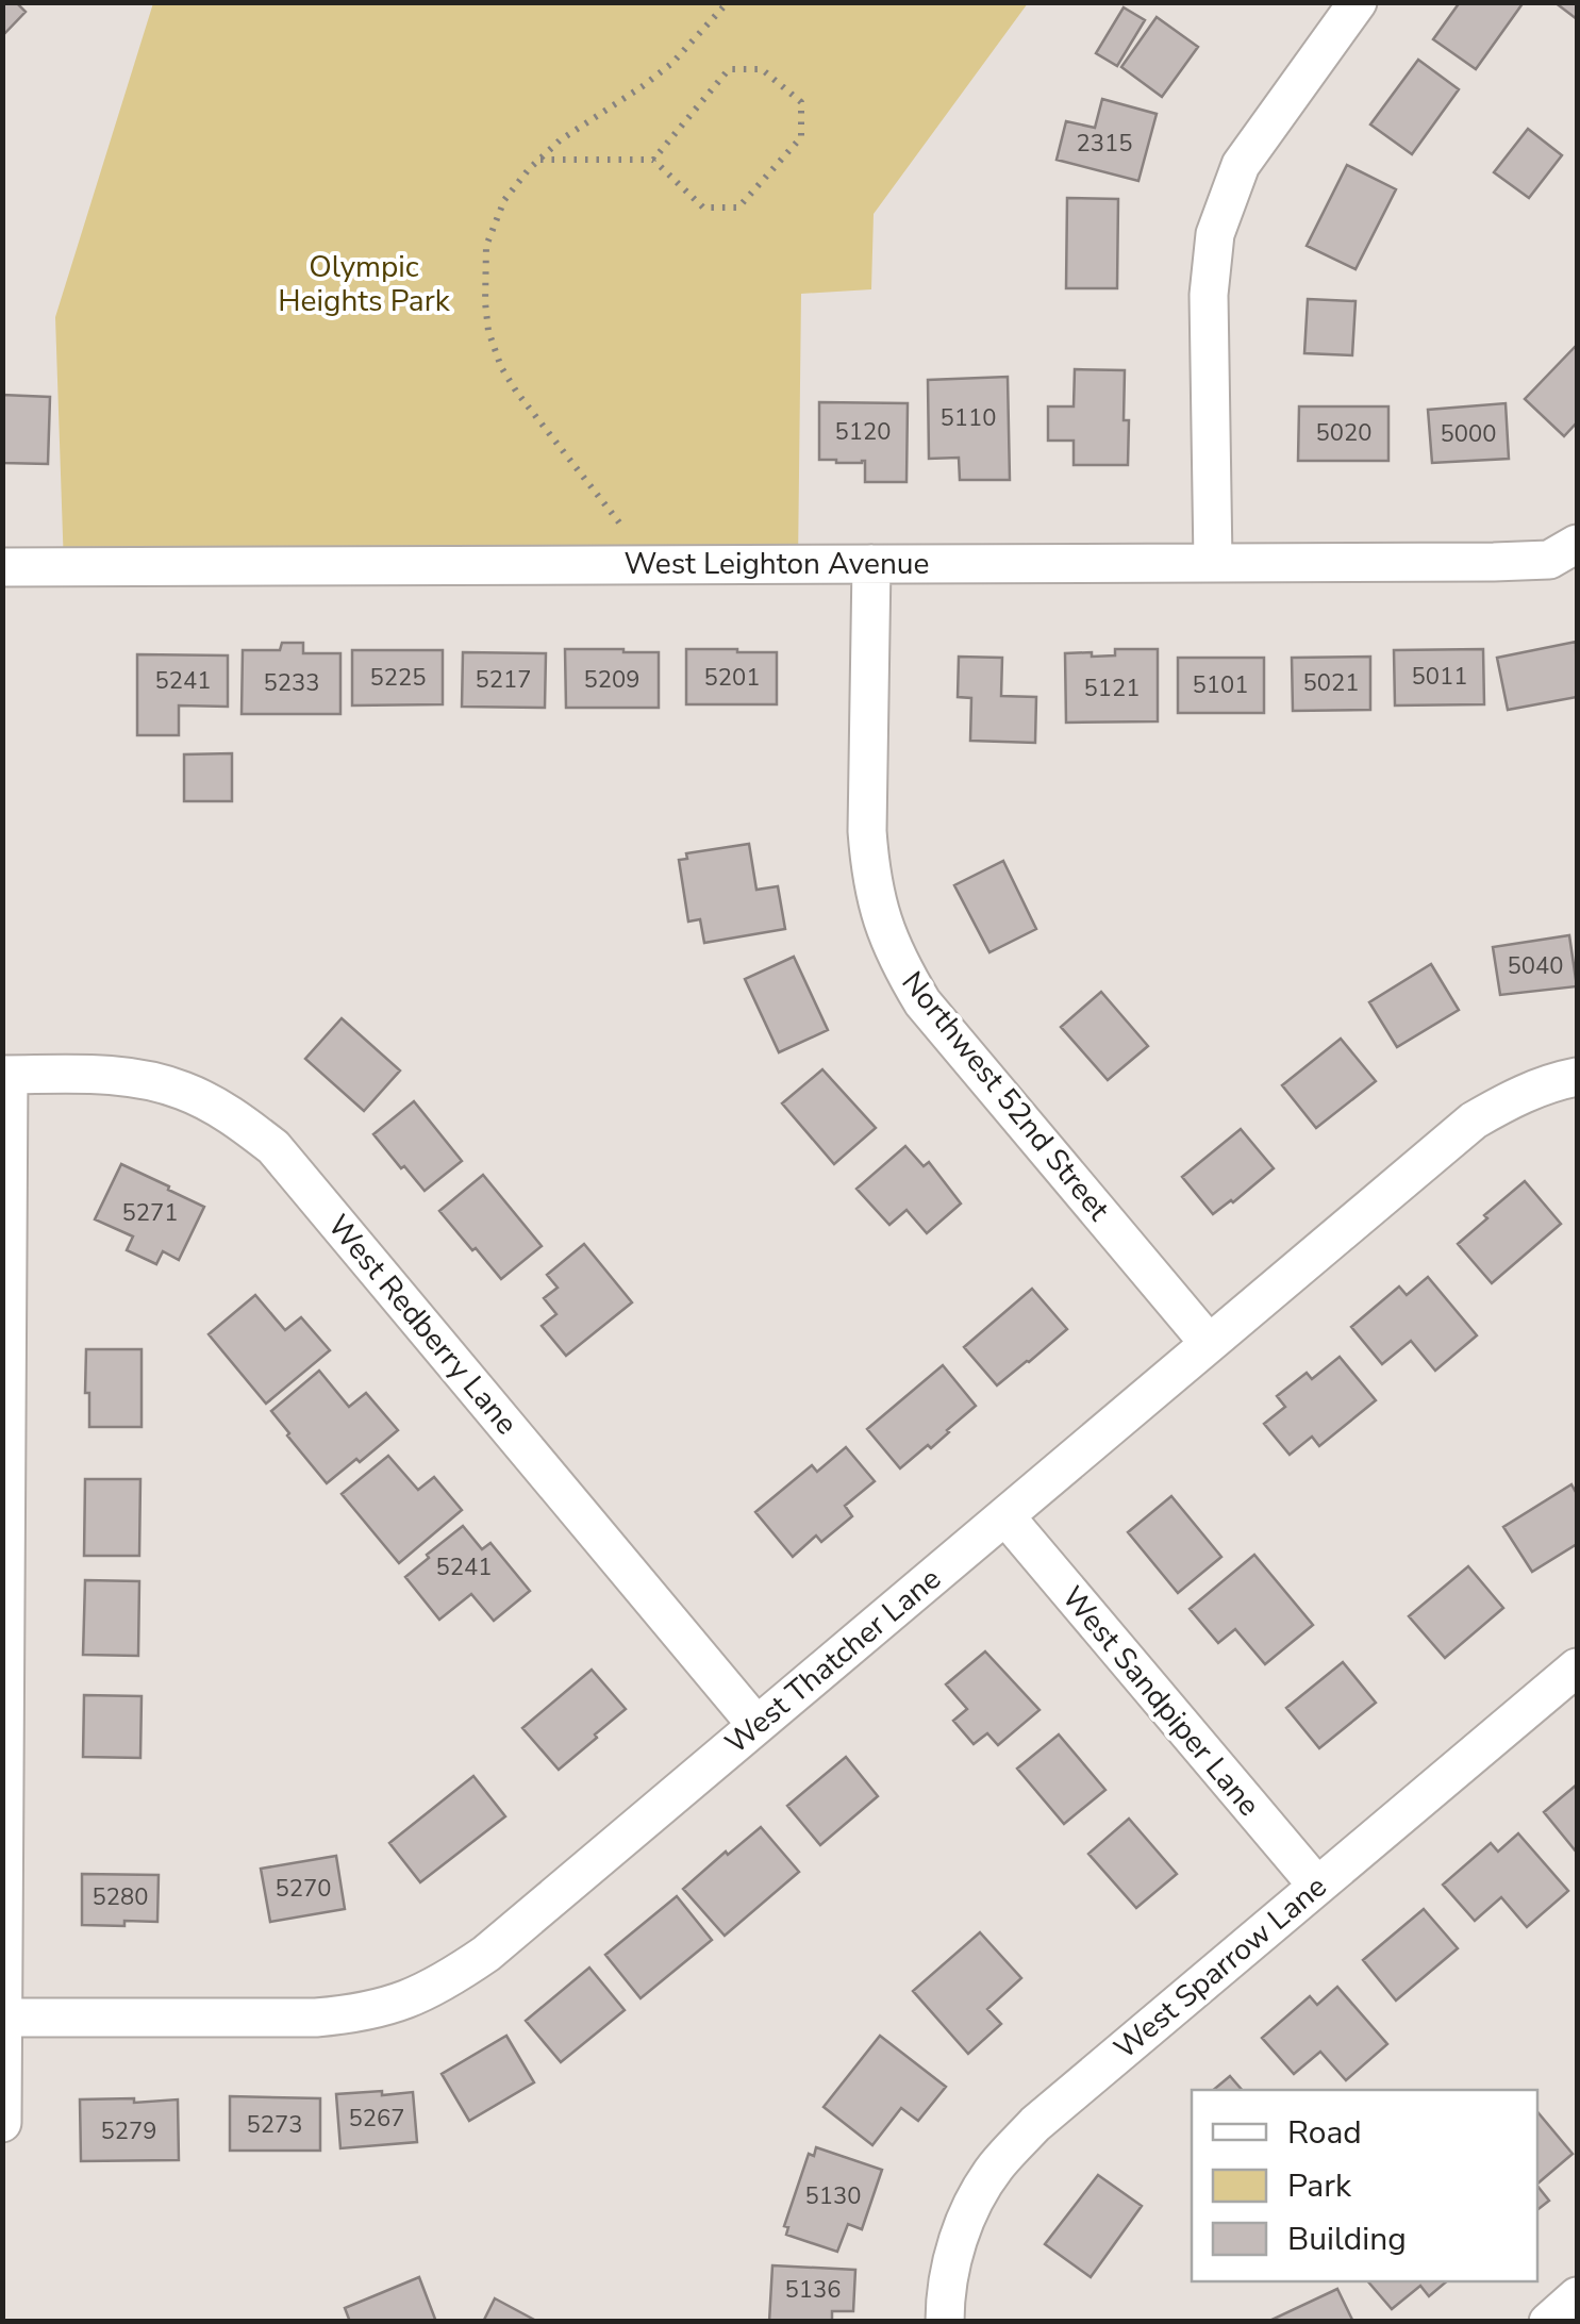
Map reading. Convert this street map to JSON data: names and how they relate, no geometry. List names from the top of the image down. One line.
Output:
{"streets":{"street":["West Leighton Avenue","Northwest 52nd Street","West Redberry Lane","West Thatcher Lane","West Sandpiper Lane","West Sparrow Lane"]},"crossings":[["West Leighton Avenue","Northwest 52nd Street"],["Northwest 52nd Street","West Thatcher Lane"],["West Redberry Lane","West Thatcher Lane"],["West Thatcher Lane","West Sandpiper Lane"],["West Sandpiper Lane","West Sparrow Lane"]],"parks":["Olympic Heights Park"],"house_numbers":["2315","5110","5120","5020","5000","5011","5225","5201","5217","5209","5241","5233","5021","5101","5121","5040","5271","5241","5270","5280","5267","5273","5279","5130","5136"],"legend":["Road","Park","Building"]}
